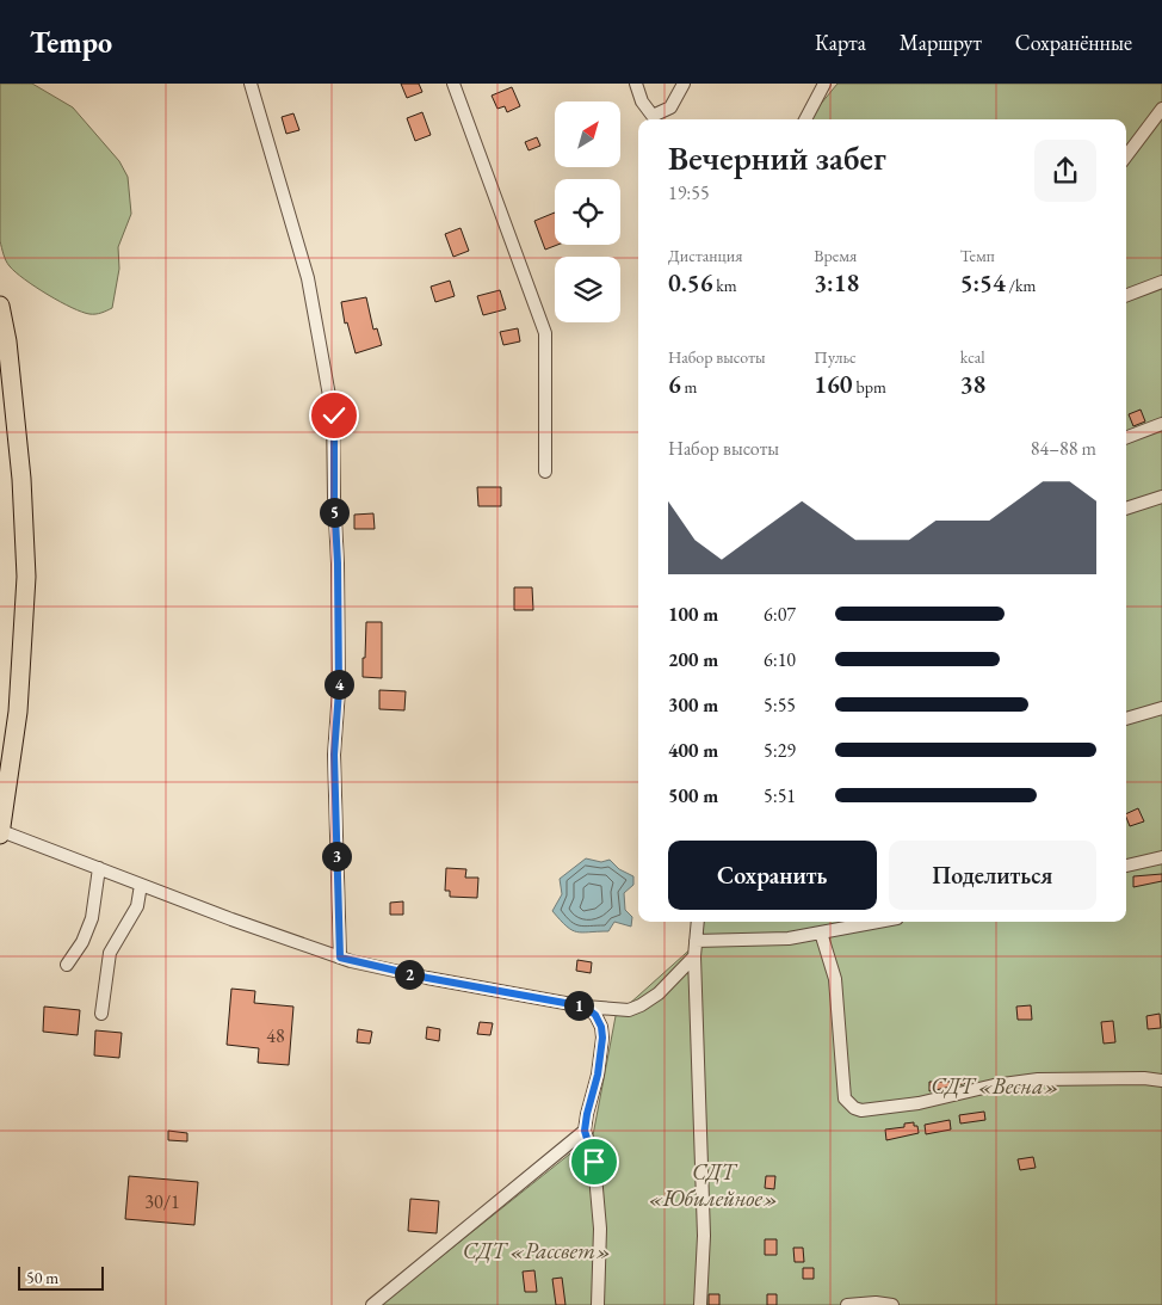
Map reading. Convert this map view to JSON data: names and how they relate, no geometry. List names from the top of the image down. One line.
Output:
{"parks":["СДТ «Весна»","СДТ «Юбилейное»","СДТ «Рассвет»"],"house_numbers":["48","30/1"],"scale_bar":"50 m","north":"top right","page":{"header":"Tempo","nav":["Карта","Маршрут","Сохранённые"],"heading":["Вечерний забег","19:55"],"stats":[["Дистанция","0.56 km"],["Время","3:18"],["Темп","5:54 /km"],["Набор высоты","6 m"],["Пульс","160 bpm"],["kcal","38"]],"chart":["Набор высоты","84–88 m"],"pins":["5","4","3","2","1"],"list":[{"name":"100 m","note":"6:07"},{"name":"200 m","note":"6:10"},{"name":"300 m","note":"5:55"},{"name":"400 m","note":"5:29"},{"name":"500 m","note":"5:51"}],"buttons":["Сохранить","Поделиться"],"scale":"50 m"}}
